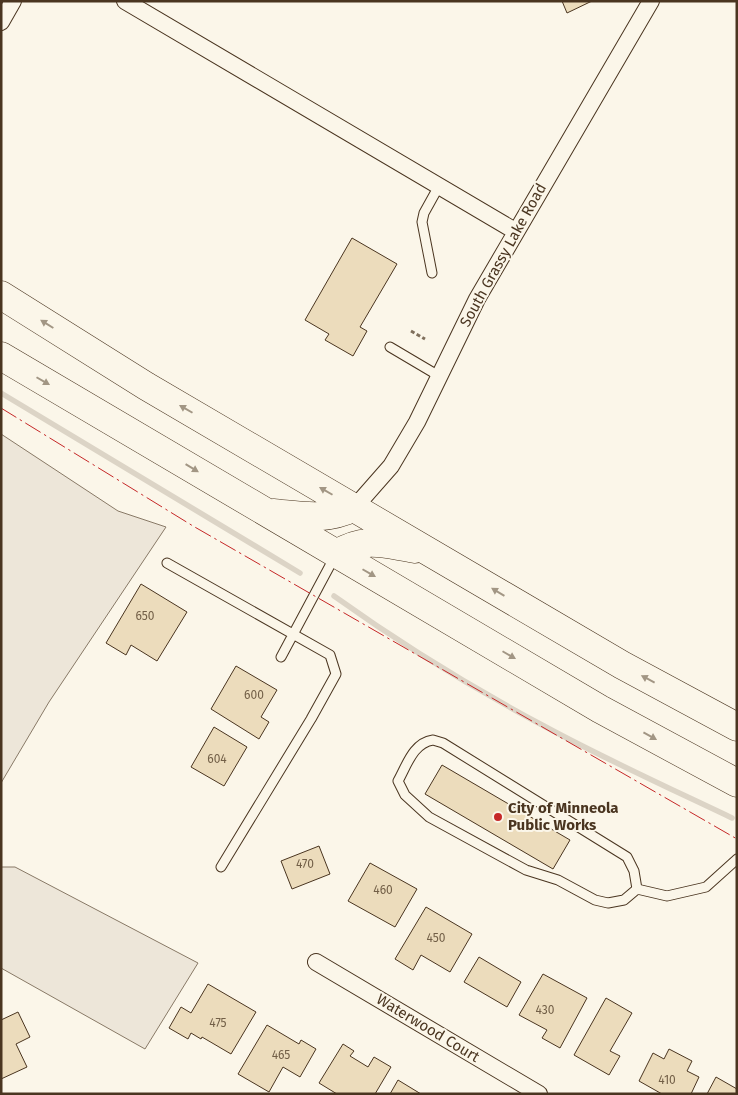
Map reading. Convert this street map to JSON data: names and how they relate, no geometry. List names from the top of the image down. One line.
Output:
{"streets":{"street":["South Grassy Lake Road","Waterwood Court"]},"places":["City of Minneola Public Works"],"house_numbers":["650","600","604","470","460","450","430","475","465","410"]}
